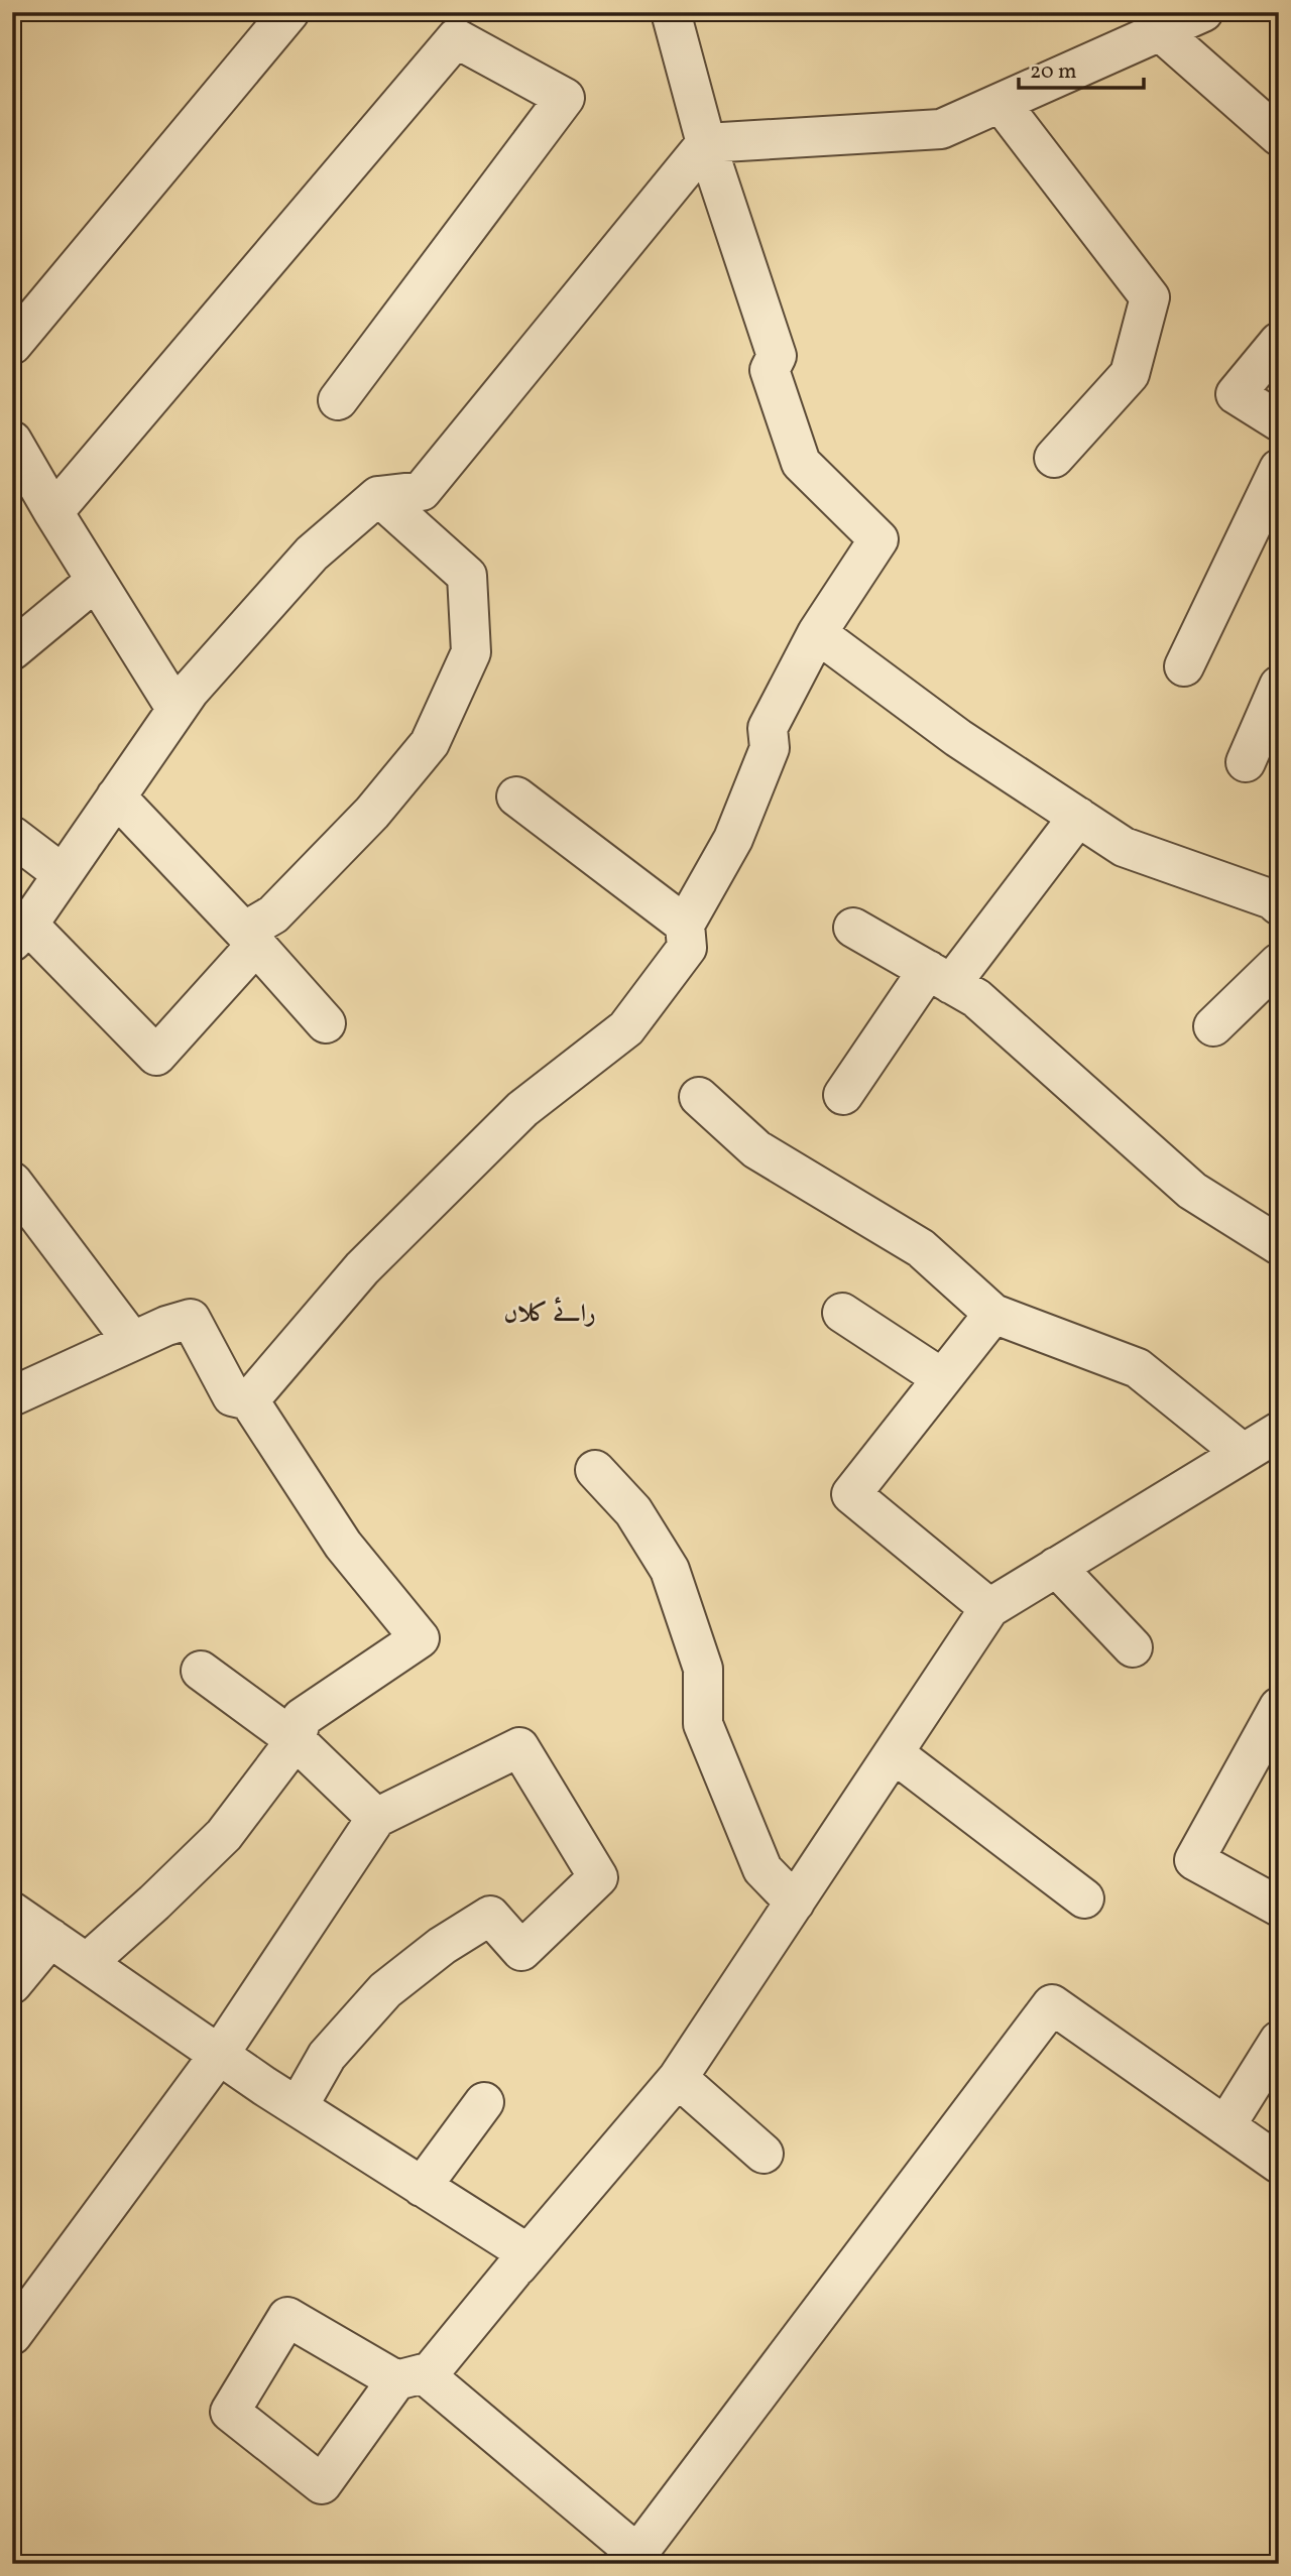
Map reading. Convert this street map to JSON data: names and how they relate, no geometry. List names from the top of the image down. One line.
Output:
{"districts":["رائے کلاں"],"scale_bar":"20 m"}
